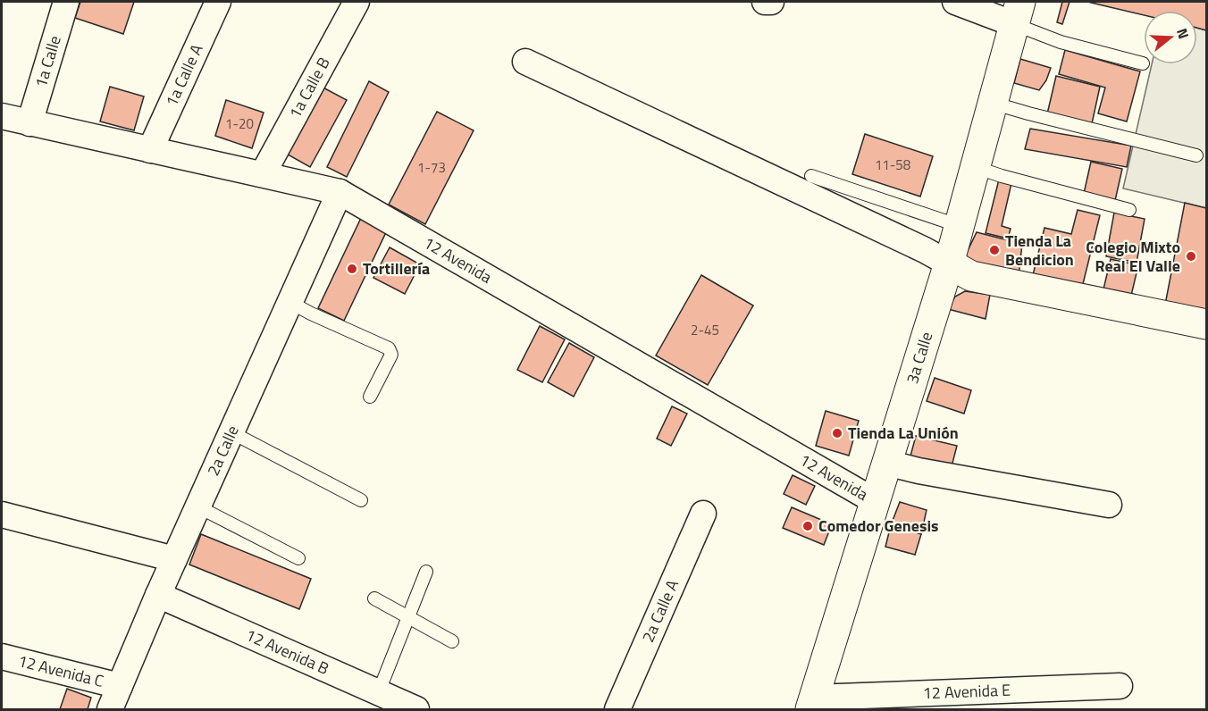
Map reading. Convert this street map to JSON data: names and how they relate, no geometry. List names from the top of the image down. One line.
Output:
{"streets":{"main road":["3a Calle"],"street":["1a Calle","1a Calle A","1a Calle B","12 Avenida","2a Calle","2a Calle A","12 Avenida B","12 Avenida C","12 Avenida E"]},"crossings":[["1a Calle","12 Avenida"],["1a Calle A","12 Avenida"],["1a Calle B","12 Avenida"],["12 Avenida","3a Calle"],["12 Avenida","2a Calle"],["3a Calle","12 Avenida E"],["2a Calle","12 Avenida B"],["2a Calle","12 Avenida C"]],"places":["Tienda La Bendicion","Colegio Mixto Real El Valle","Tortillería","Tienda La Unión","Comedor Genesis"],"house_numbers":["1-20","11-58","1-73","2-45"],"north":"right"}
